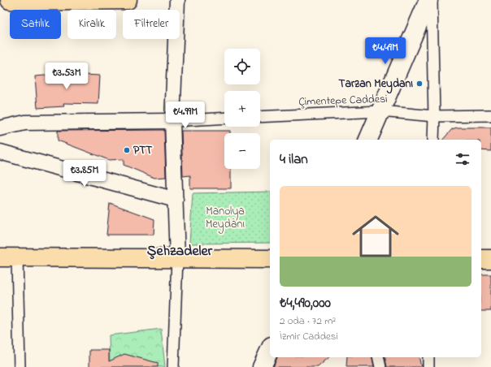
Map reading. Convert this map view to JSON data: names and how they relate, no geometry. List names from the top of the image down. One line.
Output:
{"streets":{"street":["Çimentepe Caddesi"]},"districts":["Şehzadeler"],"parks":["Manolya Meydanı"],"places":["Tarzan Meydanı","PTT"],"page":{"chip":["Satılık","Kiralık","Filtreler"],"price":["₺4.49M","₺3.53M","₺4.99M","₺3.85M"],"map_buttons":["+","−"],"heading":"4 ilan","list":[{"name":"₺4,490,000","note":"2 oda · 72 m² · İzmir Caddesi"}]}}
